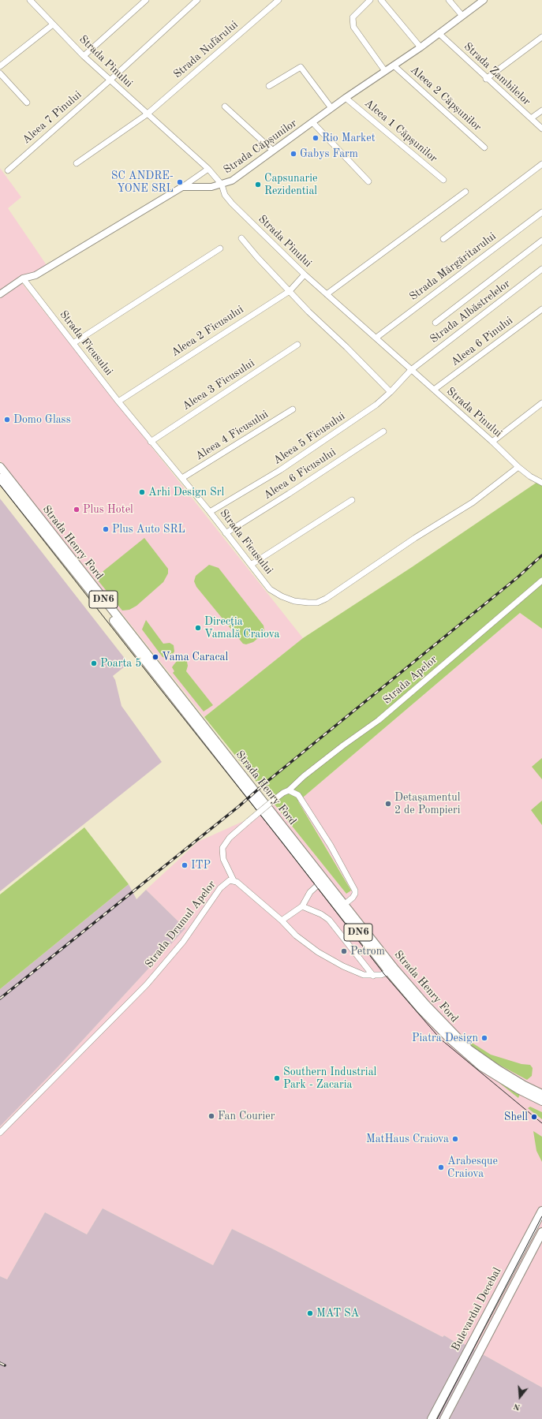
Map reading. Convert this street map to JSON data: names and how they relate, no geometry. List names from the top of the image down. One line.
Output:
{"streets":{"main road":["Strada Henry Ford","DN6","Bulevardul Decebal"],"street":["Strada Nufărului","Strada Pinului","Strada Zambilelor","Aleea 2 Căpșunilor","Aleea 7 Pinului","Aleea 1 Căpșunilor","Strada Căpșunilor","Strada Mărgăritarului","Strada Albăstrelelor","Aleea 2 Ficusului","Aleea 6 Pinului","Strada Ficusului","Aleea 3 Ficusului","Aleea 4 Ficusului","Aleea 5 Ficusului","Aleea 6 Ficusului","Strada Apelor","Strada Drumul Apelor"]},"crossings":[["Strada Nufărului","Strada Pinului"],["Strada Pinului","Aleea 7 Pinului"],["Strada Pinului","Strada Căpșunilor"],["Strada Pinului","Strada Mărgăritarului"],["Strada Pinului","Strada Albăstrelelor"],["Strada Pinului","Aleea 2 Ficusului"],["Strada Pinului","Aleea 6 Pinului"],["Strada Pinului","Strada Ficusului"],["Strada Pinului","Aleea 5 Ficusului"],["Strada Zambilelor","Strada Căpșunilor"],["Aleea 2 Căpșunilor","Strada Căpșunilor"],["Aleea 1 Căpșunilor","Strada Căpșunilor"],["Strada Albăstrelelor","Aleea 5 Ficusului"],["Aleea 2 Ficusului","Strada Ficusului"],["Strada Ficusului","Aleea 3 Ficusului"],["Strada Ficusului","Aleea 4 Ficusului"],["Strada Ficusului","Aleea 5 Ficusului"],["Strada Ficusului","Aleea 6 Ficusului"],["Strada Henry Ford","Strada Drumul Apelor"],["Strada Apelor","Strada Drumul Apelor"]],"places":["Rio Market","Gabys Farm","SC ANDRE- YONE SRL","Capsunarie Rezidential","Domo Glass","Arhi Design Srl","Plus Hotel","Plus Auto SRL","Direcția Vamală Craiova","Vama Caracal","Poarta 5","Detașamentul 2 de Pompieri","ITP","Petrom","Piatra Design","Southern Industrial Park - Zacaria","Fan Courier","Shell","MatHaus Craiova","Arabesque Craiova","MAT SA"],"north":"bottom"}
